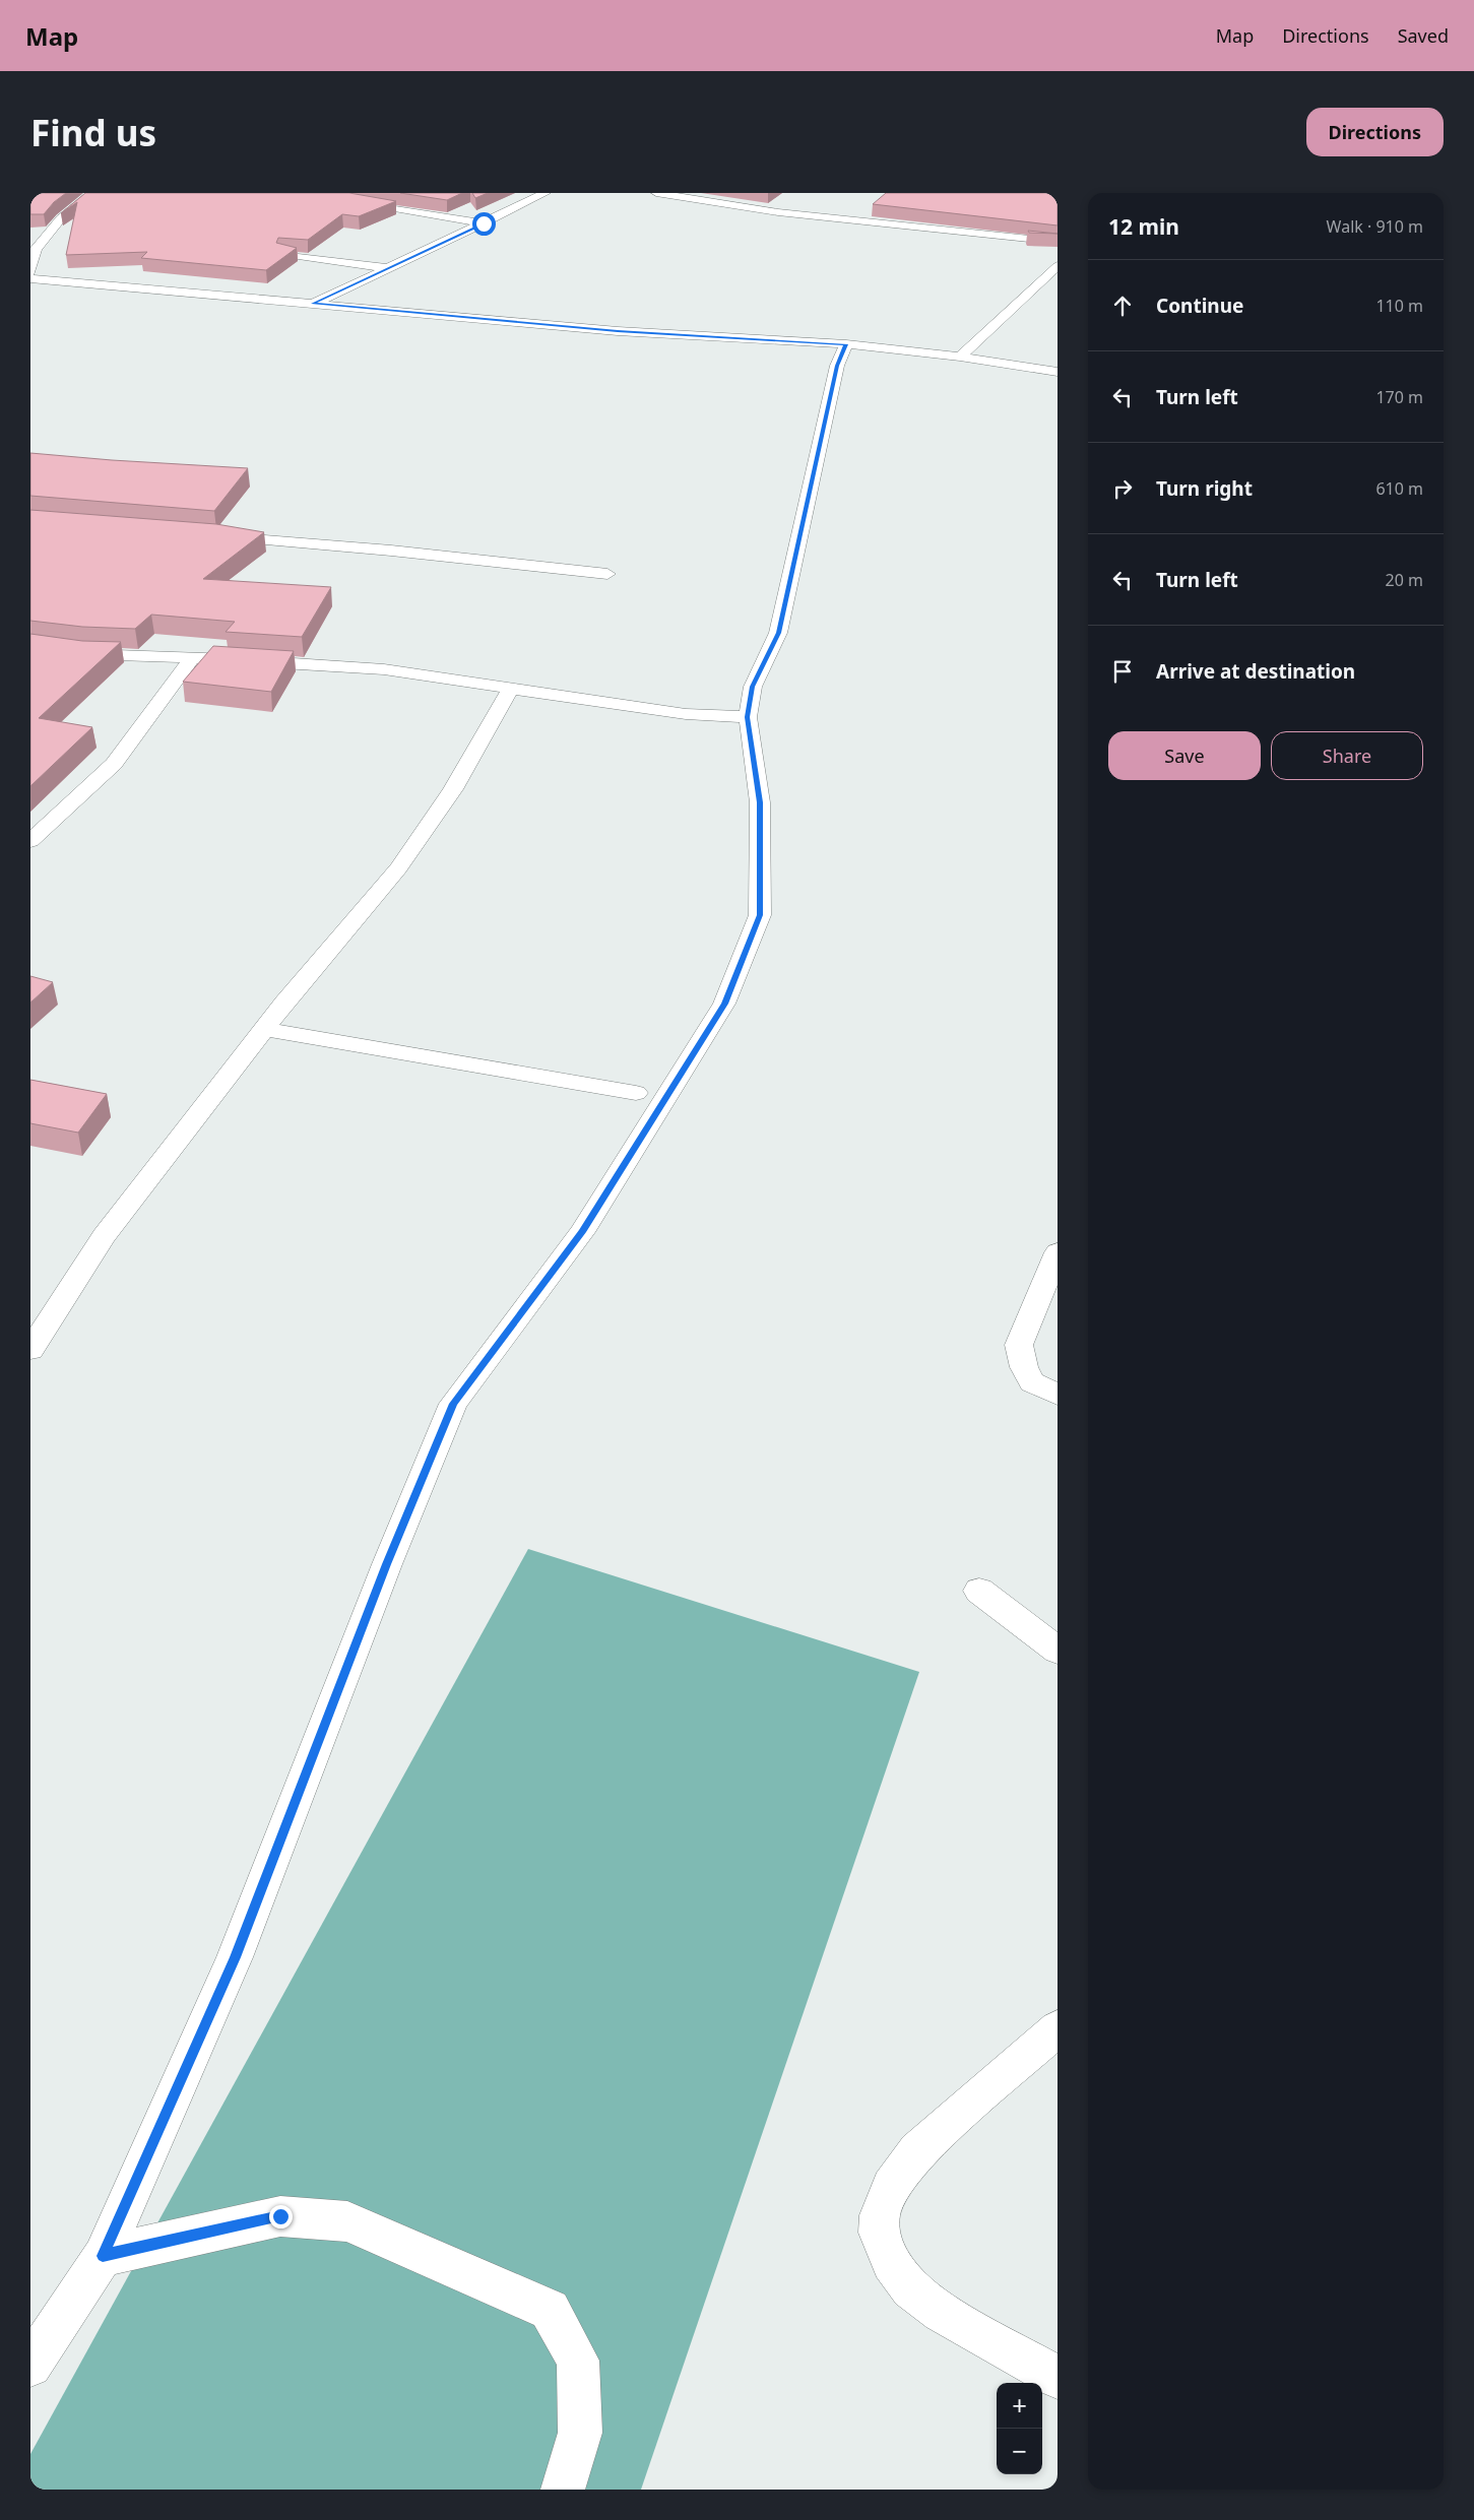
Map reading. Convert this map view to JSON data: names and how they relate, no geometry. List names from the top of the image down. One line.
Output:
{"page":{"header":"Map","nav":["Map","Directions","Saved"],"buttons":["Directions",["Save","Share"]],"title":"Find us","heading":["12 min","Walk · 910 m"],"list":[["Continue","110 m"],["Turn left","170 m"],["Turn right","610 m"],["Turn left","20 m"],"Arrive at destination"],"map_buttons":["+","−"]}}
